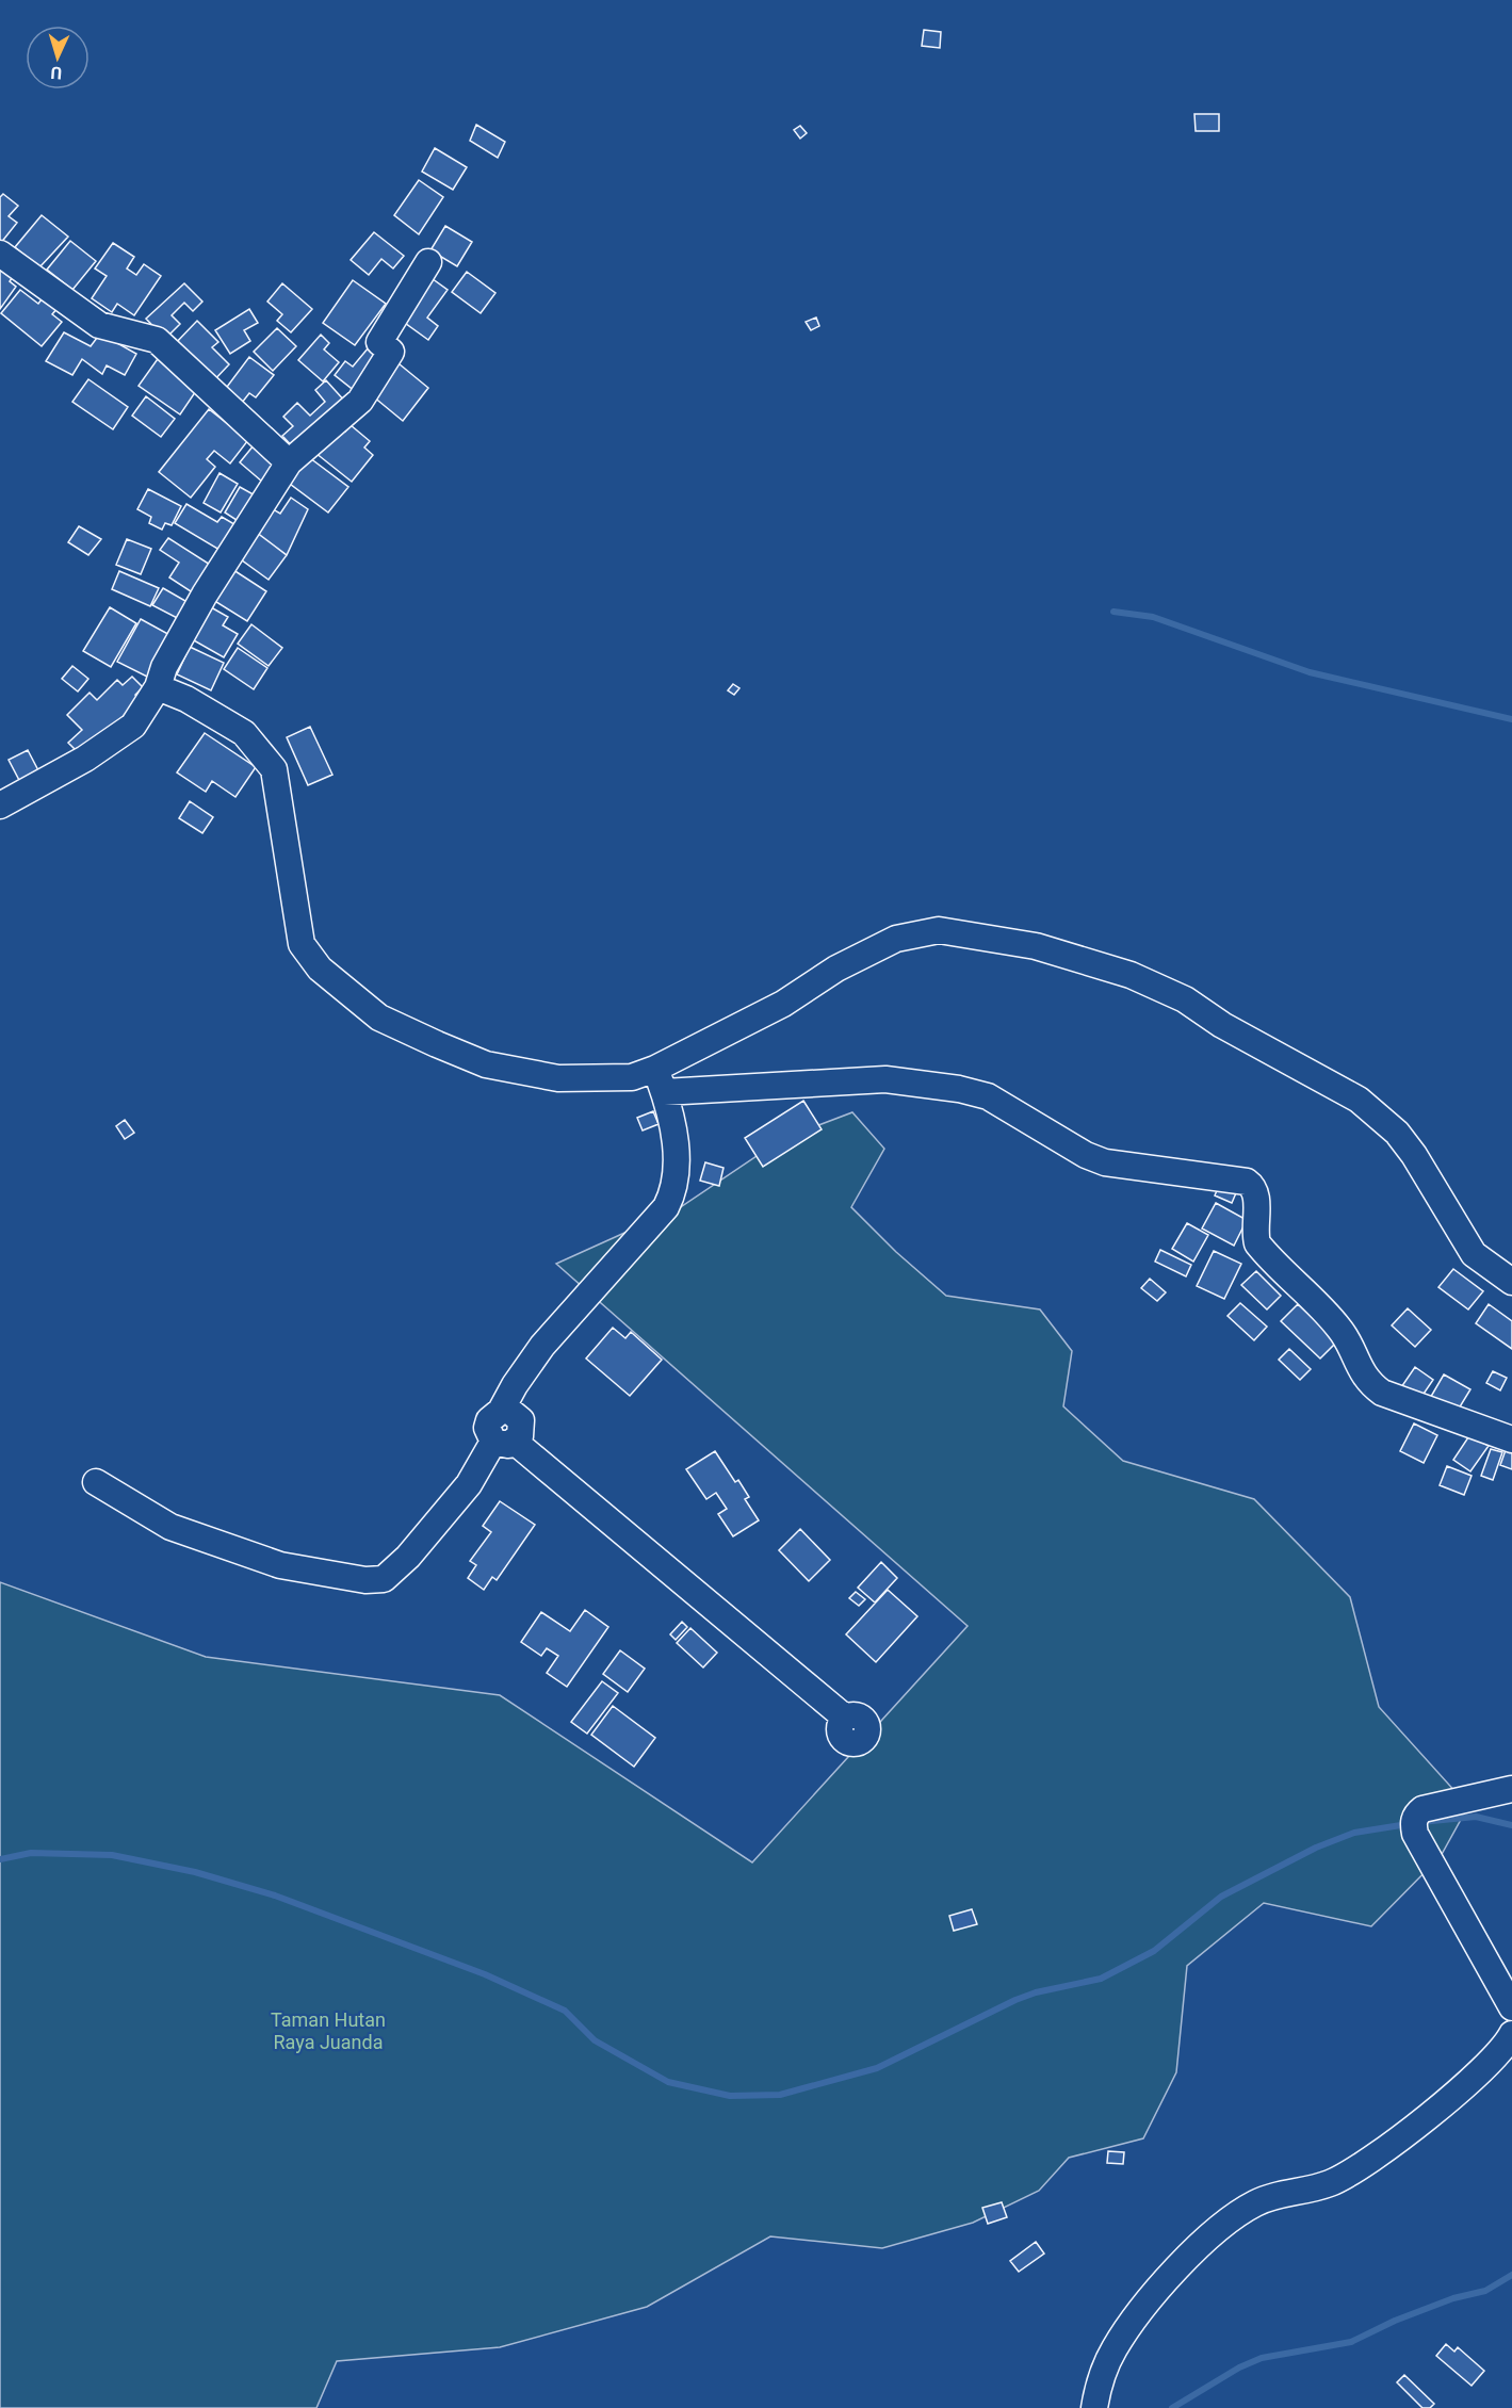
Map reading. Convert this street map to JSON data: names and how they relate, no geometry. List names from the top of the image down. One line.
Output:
{"parks":["Taman Hutan Raya Juanda"],"north":"bottom"}
